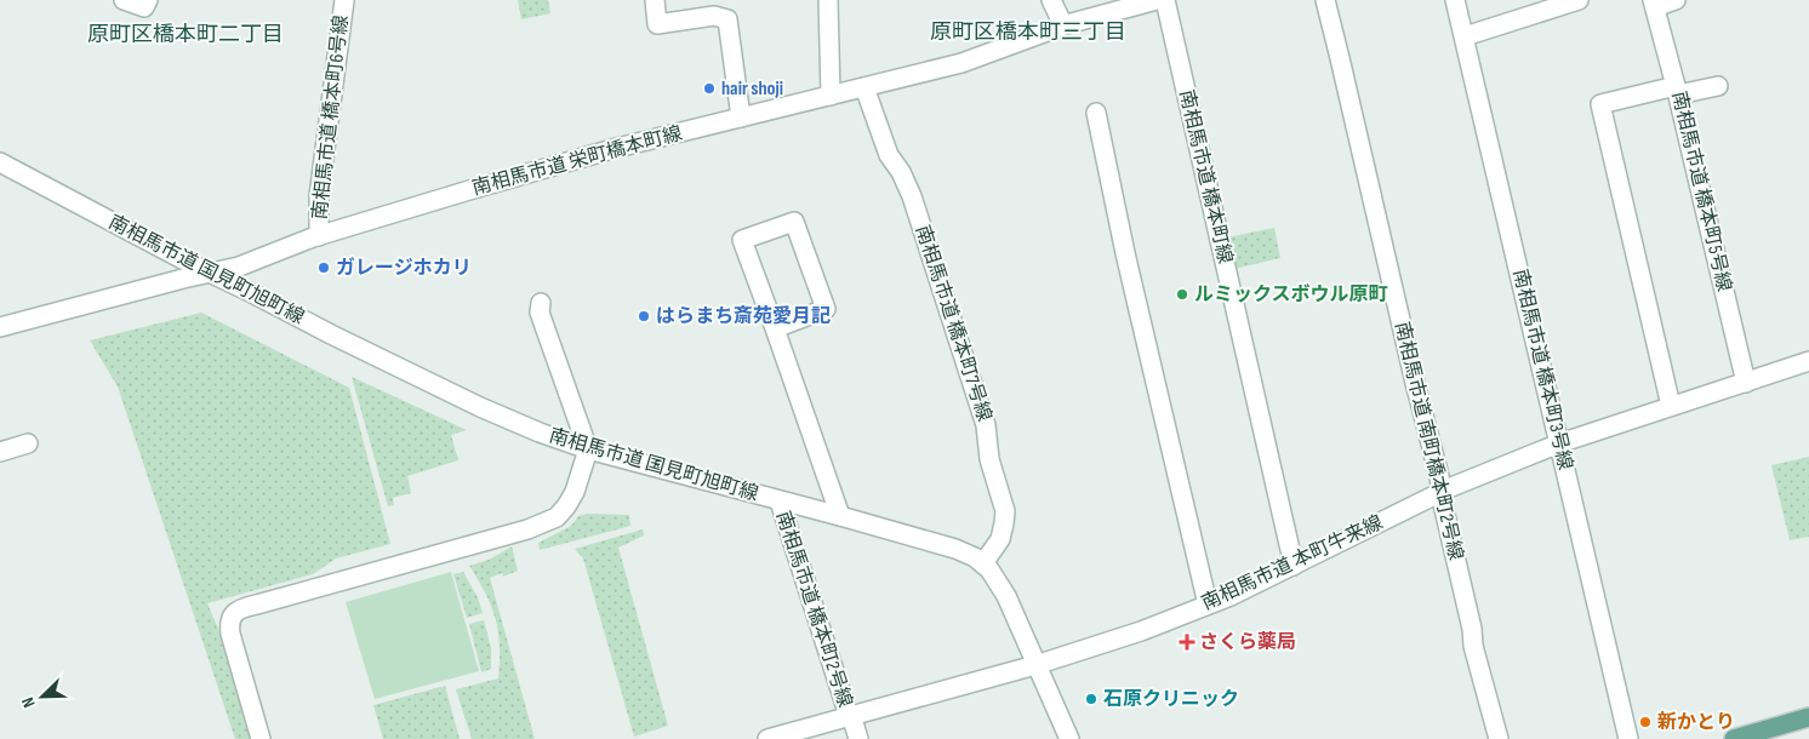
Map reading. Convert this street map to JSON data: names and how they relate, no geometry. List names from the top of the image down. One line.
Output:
{"streets":{"street":["南相馬市道 橋本町6号線","南相馬市道 栄町橋本町線","南相馬市道 橋本町線","南相馬市道 橋本町5号線","南相馬市道 国見町旭町線","南相馬市道 橋本町7号線","南相馬市道 橋本町3号線","南相馬市道 南町橋本町2号線","南相馬市道 本町牛来線","南相馬市道 橋本町2号線"]},"crossings":[["南相馬市道 橋本町6号線","南相馬市道 栄町橋本町線"],["南相馬市道 栄町橋本町線","南相馬市道 国見町旭町線"],["南相馬市道 栄町橋本町線","南相馬市道 橋本町7号線"],["南相馬市道 橋本町線","南相馬市道 本町牛来線"],["南相馬市道 橋本町5号線","南相馬市道 本町牛来線"],["南相馬市道 国見町旭町線","南相馬市道 橋本町7号線"],["南相馬市道 国見町旭町線","南相馬市道 本町牛来線"],["南相馬市道 国見町旭町線","南相馬市道 橋本町2号線"],["南相馬市道 橋本町3号線","南相馬市道 本町牛来線"],["南相馬市道 南町橋本町2号線","南相馬市道 本町牛来線"],["南相馬市道 本町牛来線","南相馬市道 橋本町2号線"]],"districts":["原町区橋本町三丁目","原町区橋本町二丁目"],"places":{"other":["hair shoji","ガレージホカリ","ルミックスボウル原町","はらまち斎苑愛月記","石原クリニック","新かとり"],"health":["さくら薬局"]},"north":"bottom left"}
